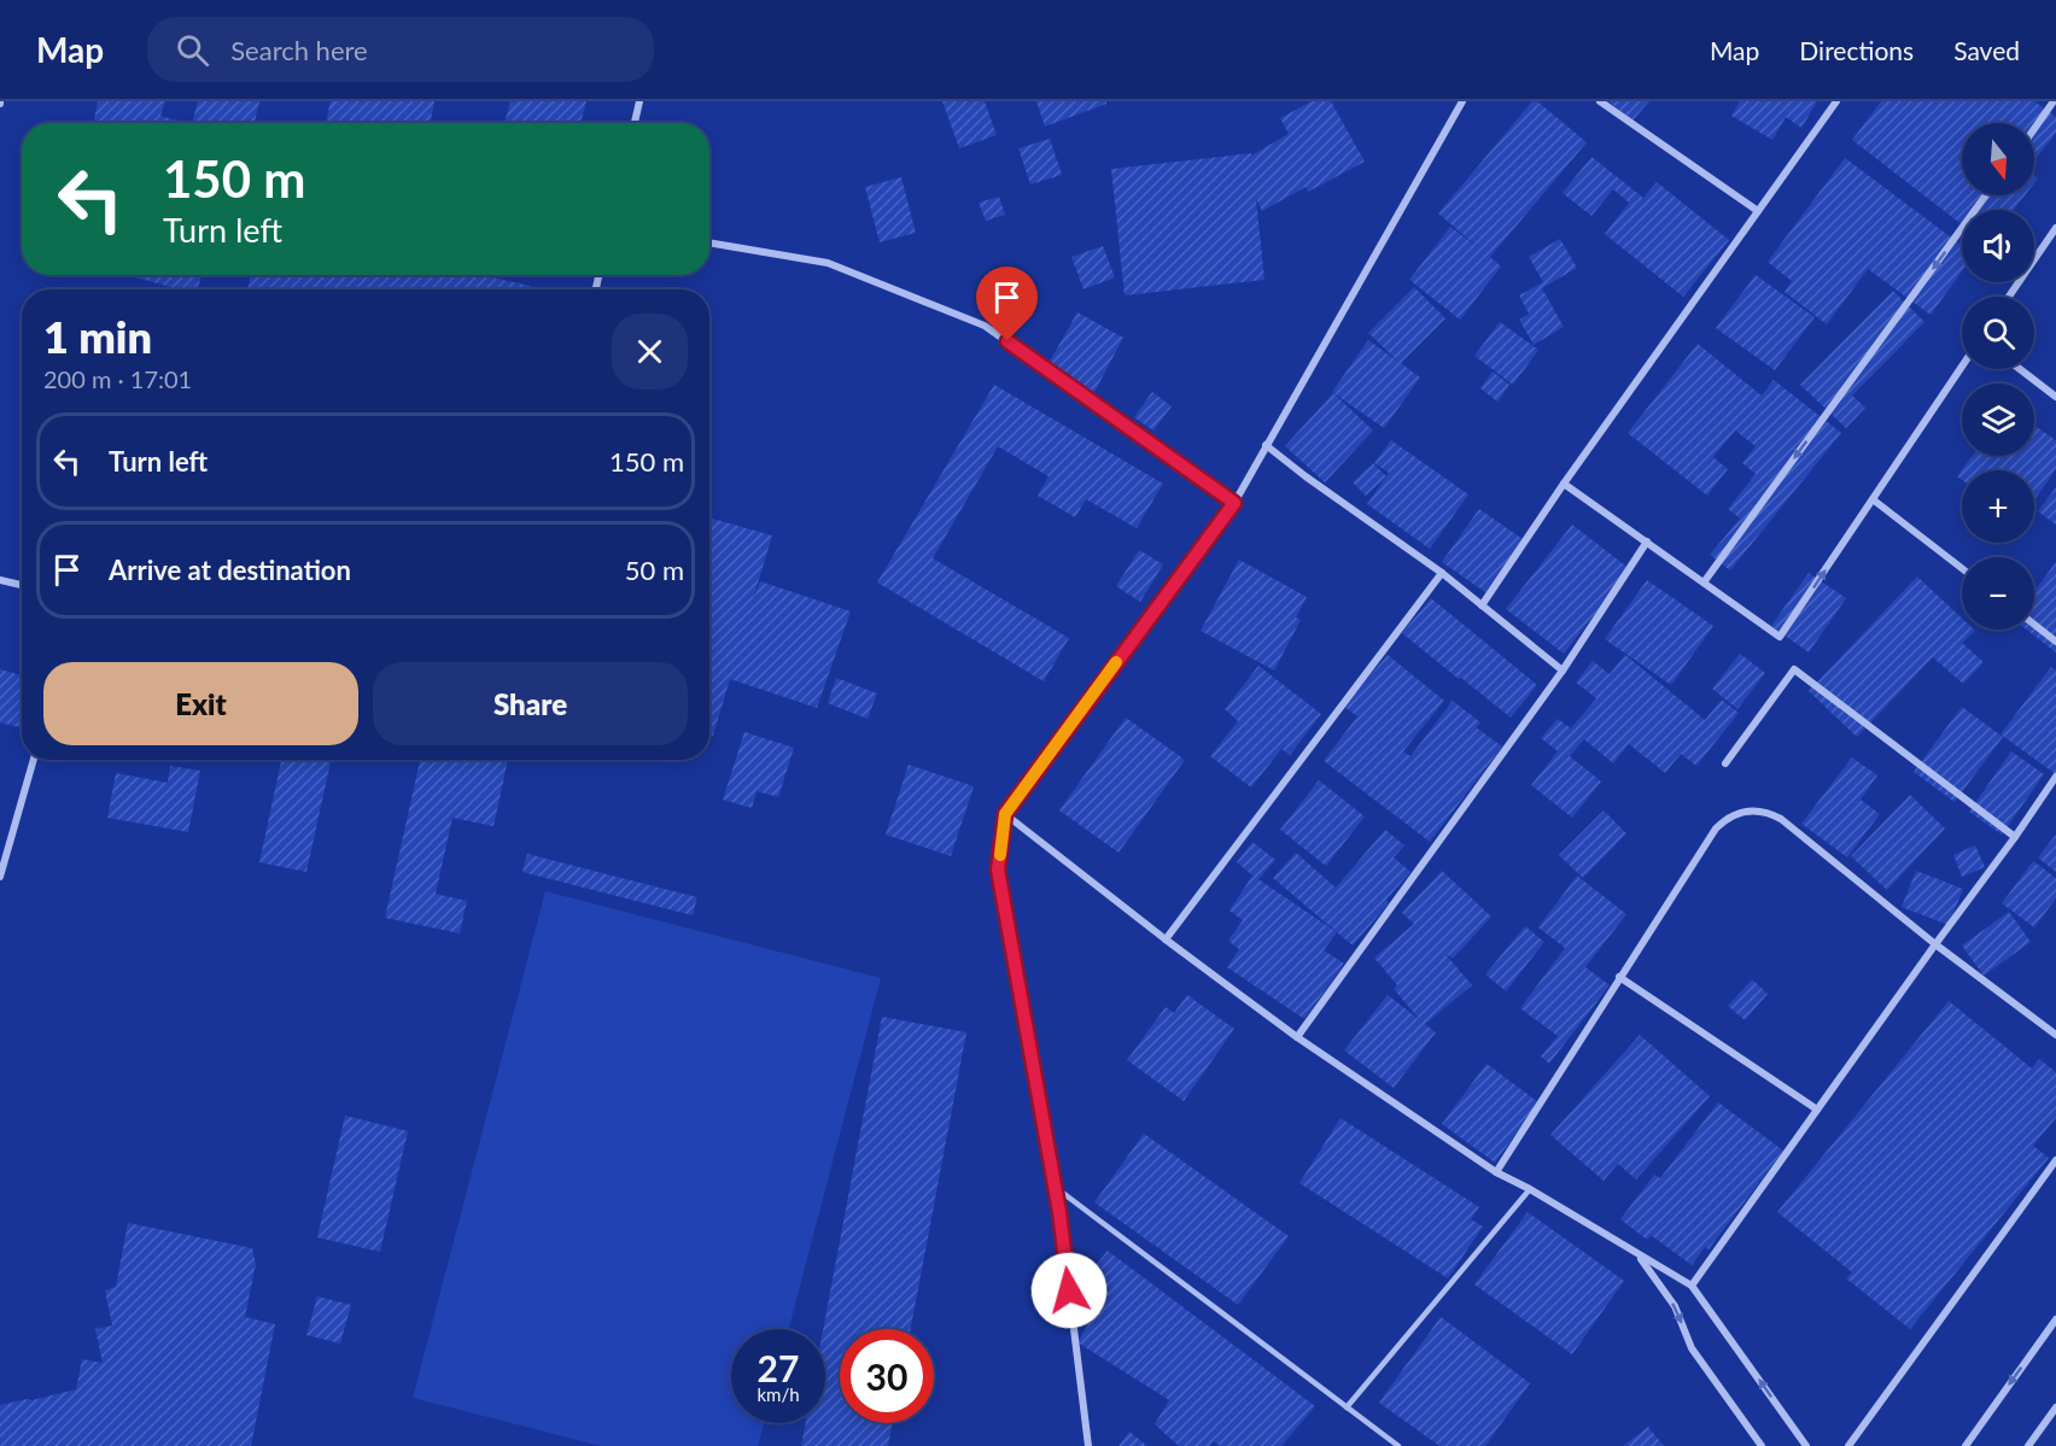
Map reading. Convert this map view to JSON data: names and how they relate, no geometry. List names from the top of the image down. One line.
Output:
{"north":"bottom","page":{"header":"Map","search":"Search here","nav":["Map","Directions","Saved"],"map_buttons":["+","−"],"turn":["150 m","Turn left"],"heading":["1 min","200 m · 17:01"],"list":[{"name":"Turn left","value":"150 m"},{"name":"Arrive at destination","value":"50 m"}],"buttons":["Exit","Share"],"speed":"27 km/h","limit":"30"}}
